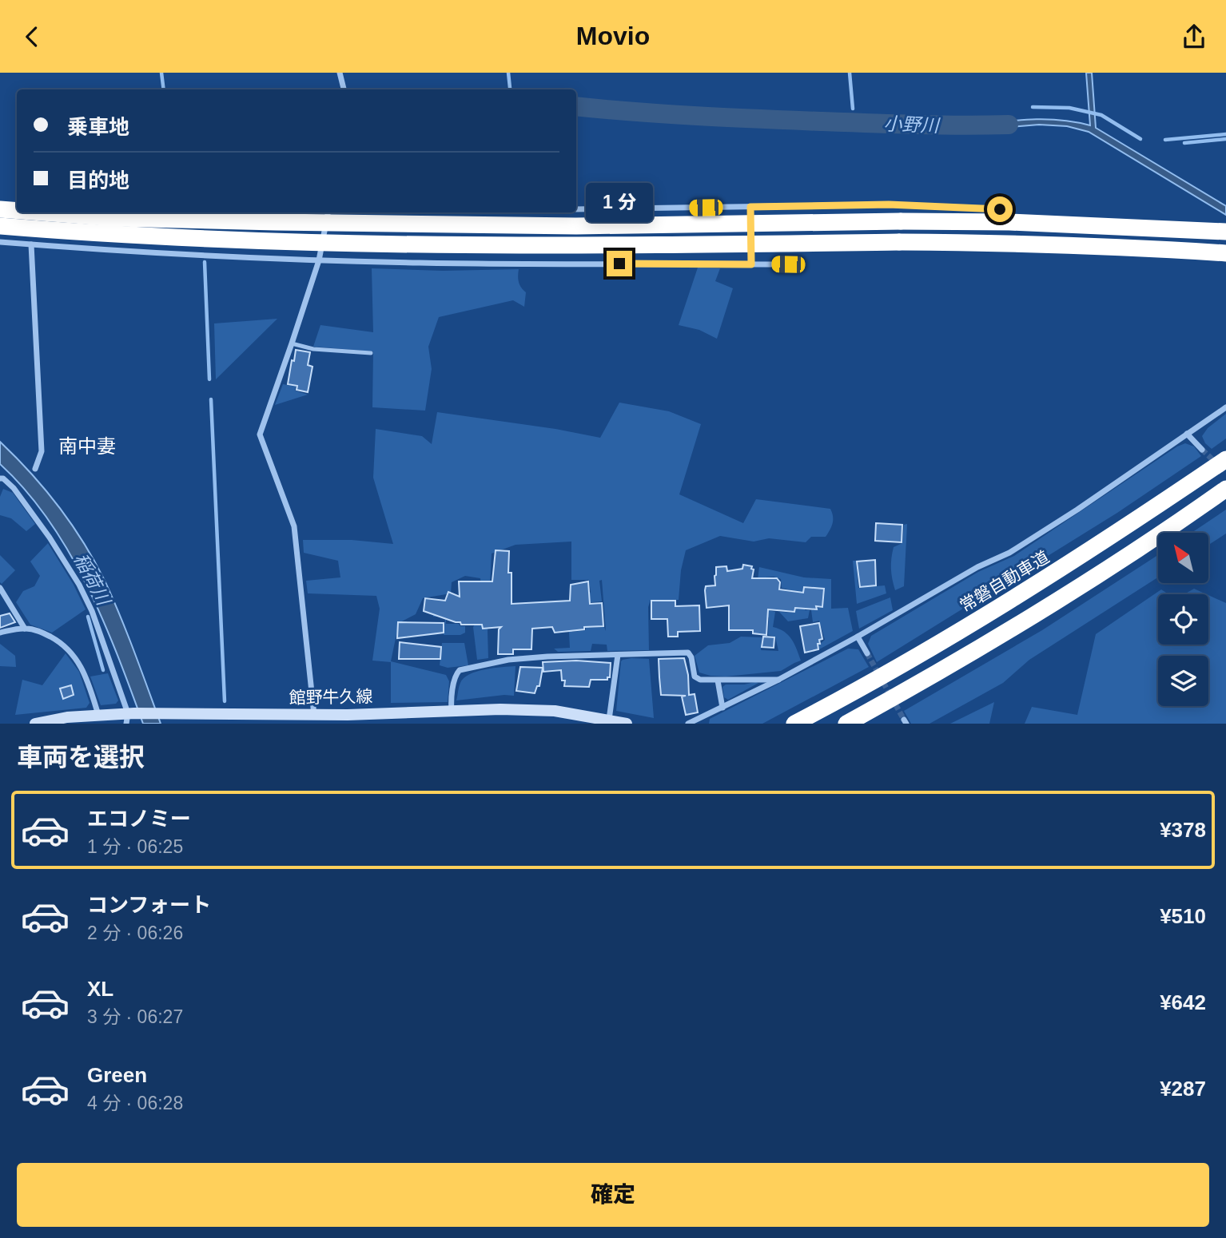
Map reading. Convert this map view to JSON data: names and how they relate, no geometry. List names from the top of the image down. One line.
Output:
{"streets":{"highway":["常磐自動車道"],"main road":["館野牛久線"]},"districts":["南中妻"],"water":["小野川","稲荷川"],"north":"top left","page":{"header":"Movio","banner":["乗車地","目的地"],"bubble":"1 分","heading":"車両を選択","list":[{"name":"エコノミー","note":"1 分 · 06:25","value":"¥378"},{"name":"コンフォート","note":"2 分 · 06:26","value":"¥510"},{"name":"XL","note":"3 分 · 06:27","value":"¥642"},{"name":"Green","note":"4 分 · 06:28","value":"¥287"}],"buttons":"確定"}}
